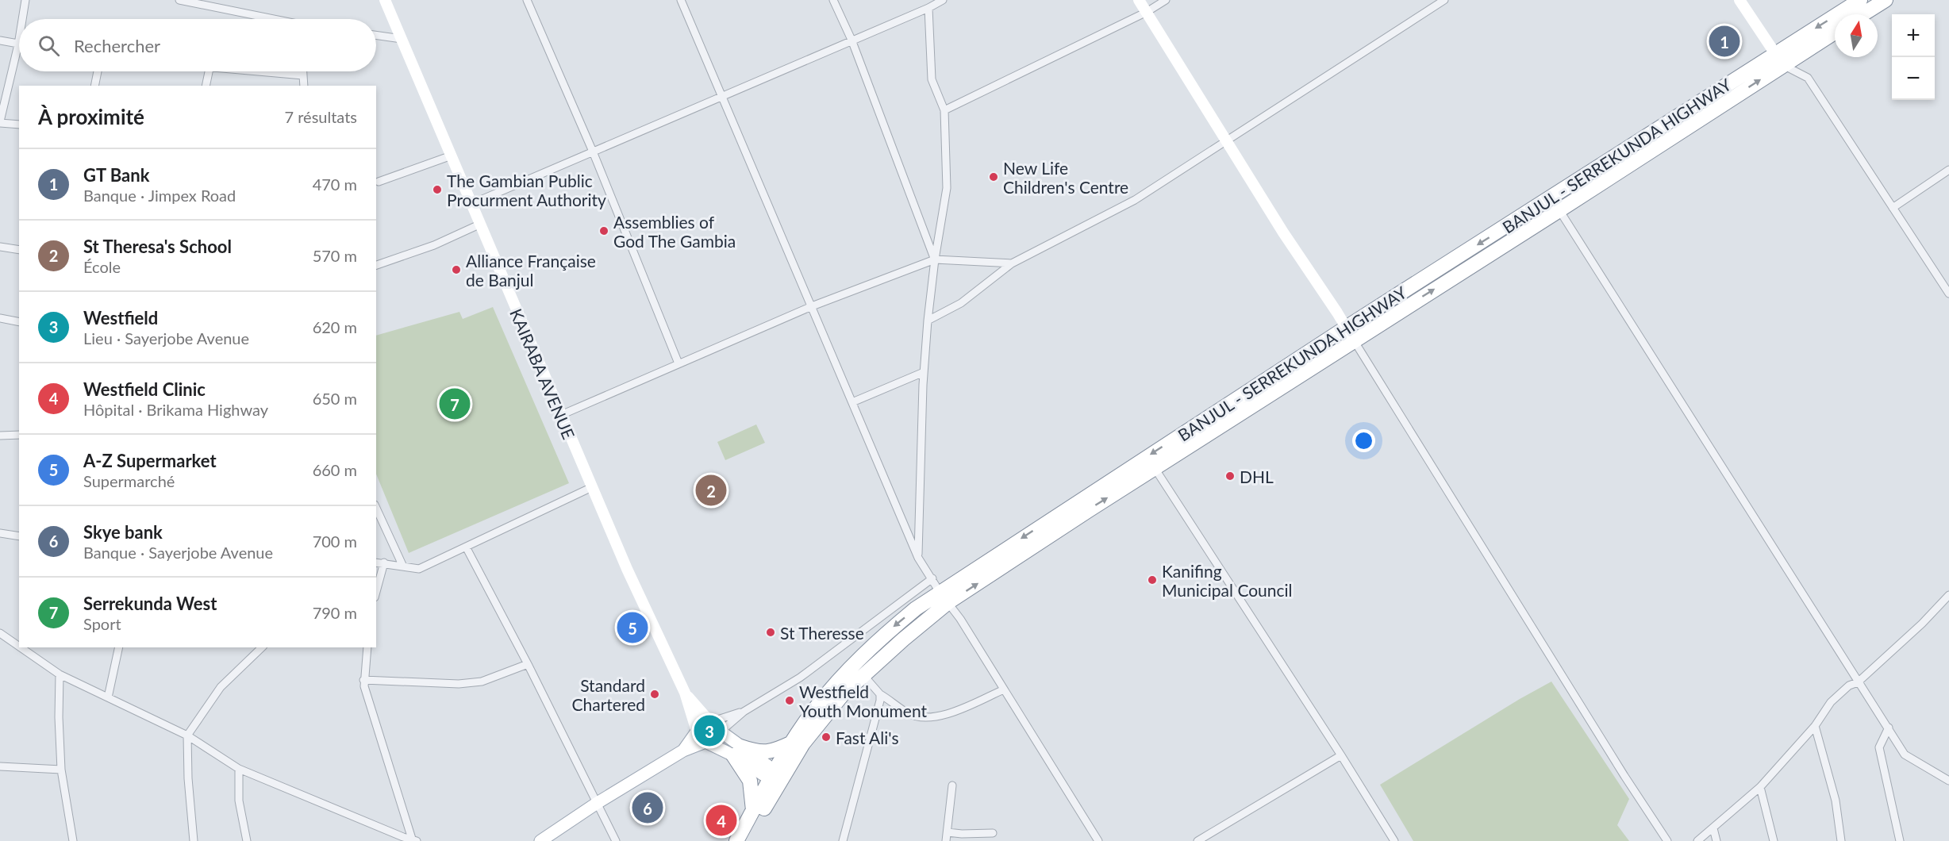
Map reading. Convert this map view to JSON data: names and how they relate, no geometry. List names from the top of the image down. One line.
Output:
{"streets":{"highway":["BANJUL - SERREKUNDA HIGHWAY"],"main road":["KAIRABA AVENUE"]},"crossings":[["BANJUL - SERREKUNDA HIGHWAY","KAIRABA AVENUE"]],"places":["New Life Children's Centre","The Gambian Public Procurment Authority","Assemblies of God The Gambia","Alliance Française de Banjul","DHL","Kanifing Municipal Council","St Theresse","Standard Chartered","Westfield Youth Monument","Fast Ali's"],"north":"top","page":{"map_buttons":["+","−"],"search":"Rechercher","pins":["1","7","2","5","3","6","4"],"heading":["À proximité","7 résultats"],"list":[{"mark":"1","name":"GT Bank","note":"Banque · Jimpex Road","value":"470 m"},{"mark":"2","name":"St Theresa's School","note":"École","value":"570 m"},{"mark":"3","name":"Westfield","note":"Lieu · Sayerjobe Avenue","value":"620 m"},{"mark":"4","name":"Westfield Clinic","note":"Hôpital · Brikama Highway","value":"650 m"},{"mark":"5","name":"A-Z Supermarket","note":"Supermarché","value":"660 m"},{"mark":"6","name":"Skye bank","note":"Banque · Sayerjobe Avenue","value":"700 m"},{"mark":"7","name":"Serrekunda West","note":"Sport","value":"790 m"}]}}
